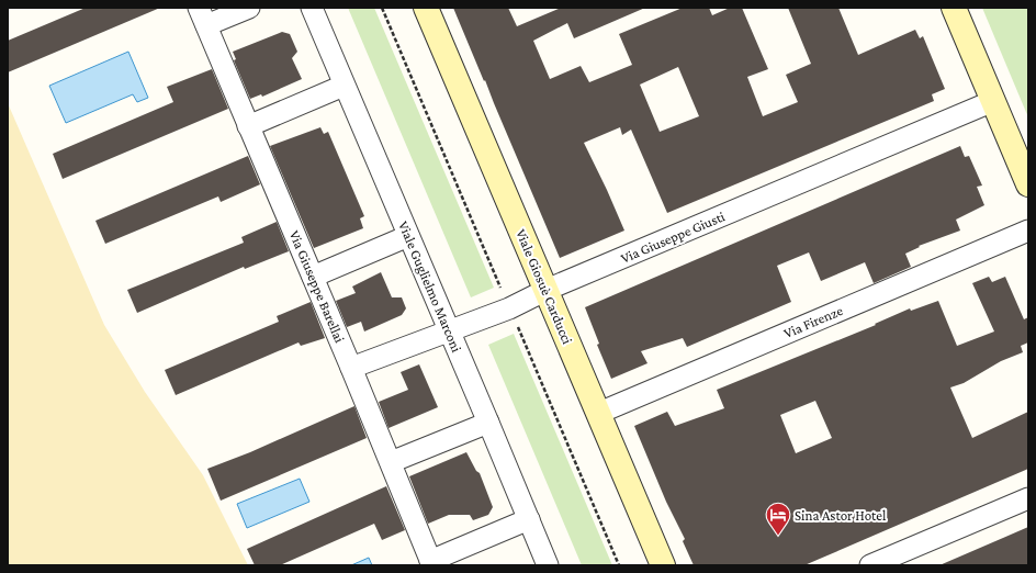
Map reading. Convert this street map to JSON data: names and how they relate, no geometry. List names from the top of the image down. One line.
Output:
{"streets":{"street":["Via Giuseppe Giusti","Via Giuseppe Barellai","Viale Guglielmo Marconi","Viale Giosuè Carducci","Via Firenze"]},"crossings":[["Via Giuseppe Giusti","Via Giuseppe Barellai"],["Via Giuseppe Giusti","Viale Guglielmo Marconi"],["Via Giuseppe Giusti","Viale Giosuè Carducci"],["Viale Giosuè Carducci","Via Firenze"]],"places":{"hotel":["Sina Astor Hotel"]}}
